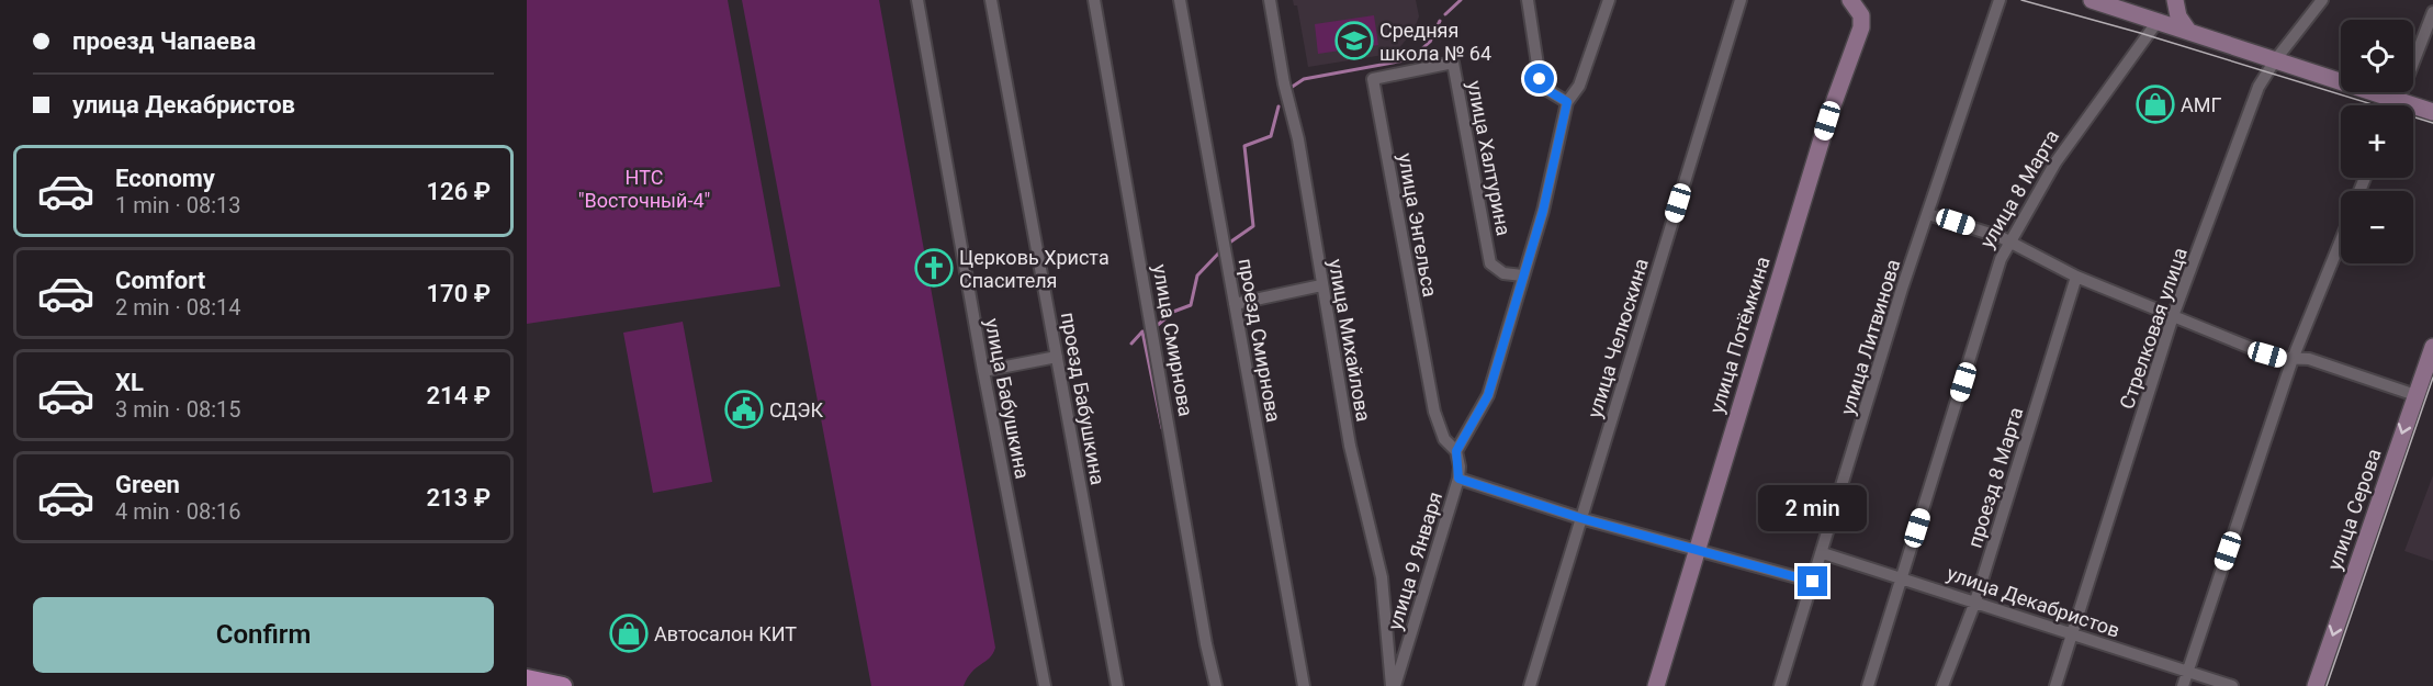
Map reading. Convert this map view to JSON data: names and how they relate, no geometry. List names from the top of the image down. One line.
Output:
{"streets":{"street":["улица Халтурина","улица 8 Марта","улица Энгельса","Стрелковая улица","улица Потёмкина","улица Литвинова","улица Челюскина","улица Смирнова","проезд Смирнова","улица Михайлова","улица Бабушкина","проезд Бабушкина","проезд 8 Марта","улица Серова","улица 9 Января","улица Декабристов"]},"crossings":[["улица Халтурина","улица Энгельса"],["улица 8 Марта","улица Декабристов"],["улица Энгельса","улица 9 Января"],["Стрелковая улица","улица Декабристов"],["улица Литвинова","улица Декабристов"],["улица Михайлова","улица 9 Января"],["проезд 8 Марта","улица Декабристов"]],"parks":["НТС \"Восточный-4\""],"places":{"school or university":["Средняя школа № 64"],"shop":["АМГ","Автосалон КИТ"],"church":["Церковь Христа Спасителя"],"public building":["СДЭК"]},"page":{"banner":["проезд Чапаева","улица Декабристов"],"map_buttons":["+","−"],"list":[{"name":"Economy","note":"1 min · 08:13","value":"126 ₽"},{"name":"Comfort","note":"2 min · 08:14","value":"170 ₽"},{"name":"XL","note":"3 min · 08:15","value":"214 ₽"},{"name":"Green","note":"4 min · 08:16","value":"213 ₽"}],"bubble":"2 min","buttons":"Confirm"}}
